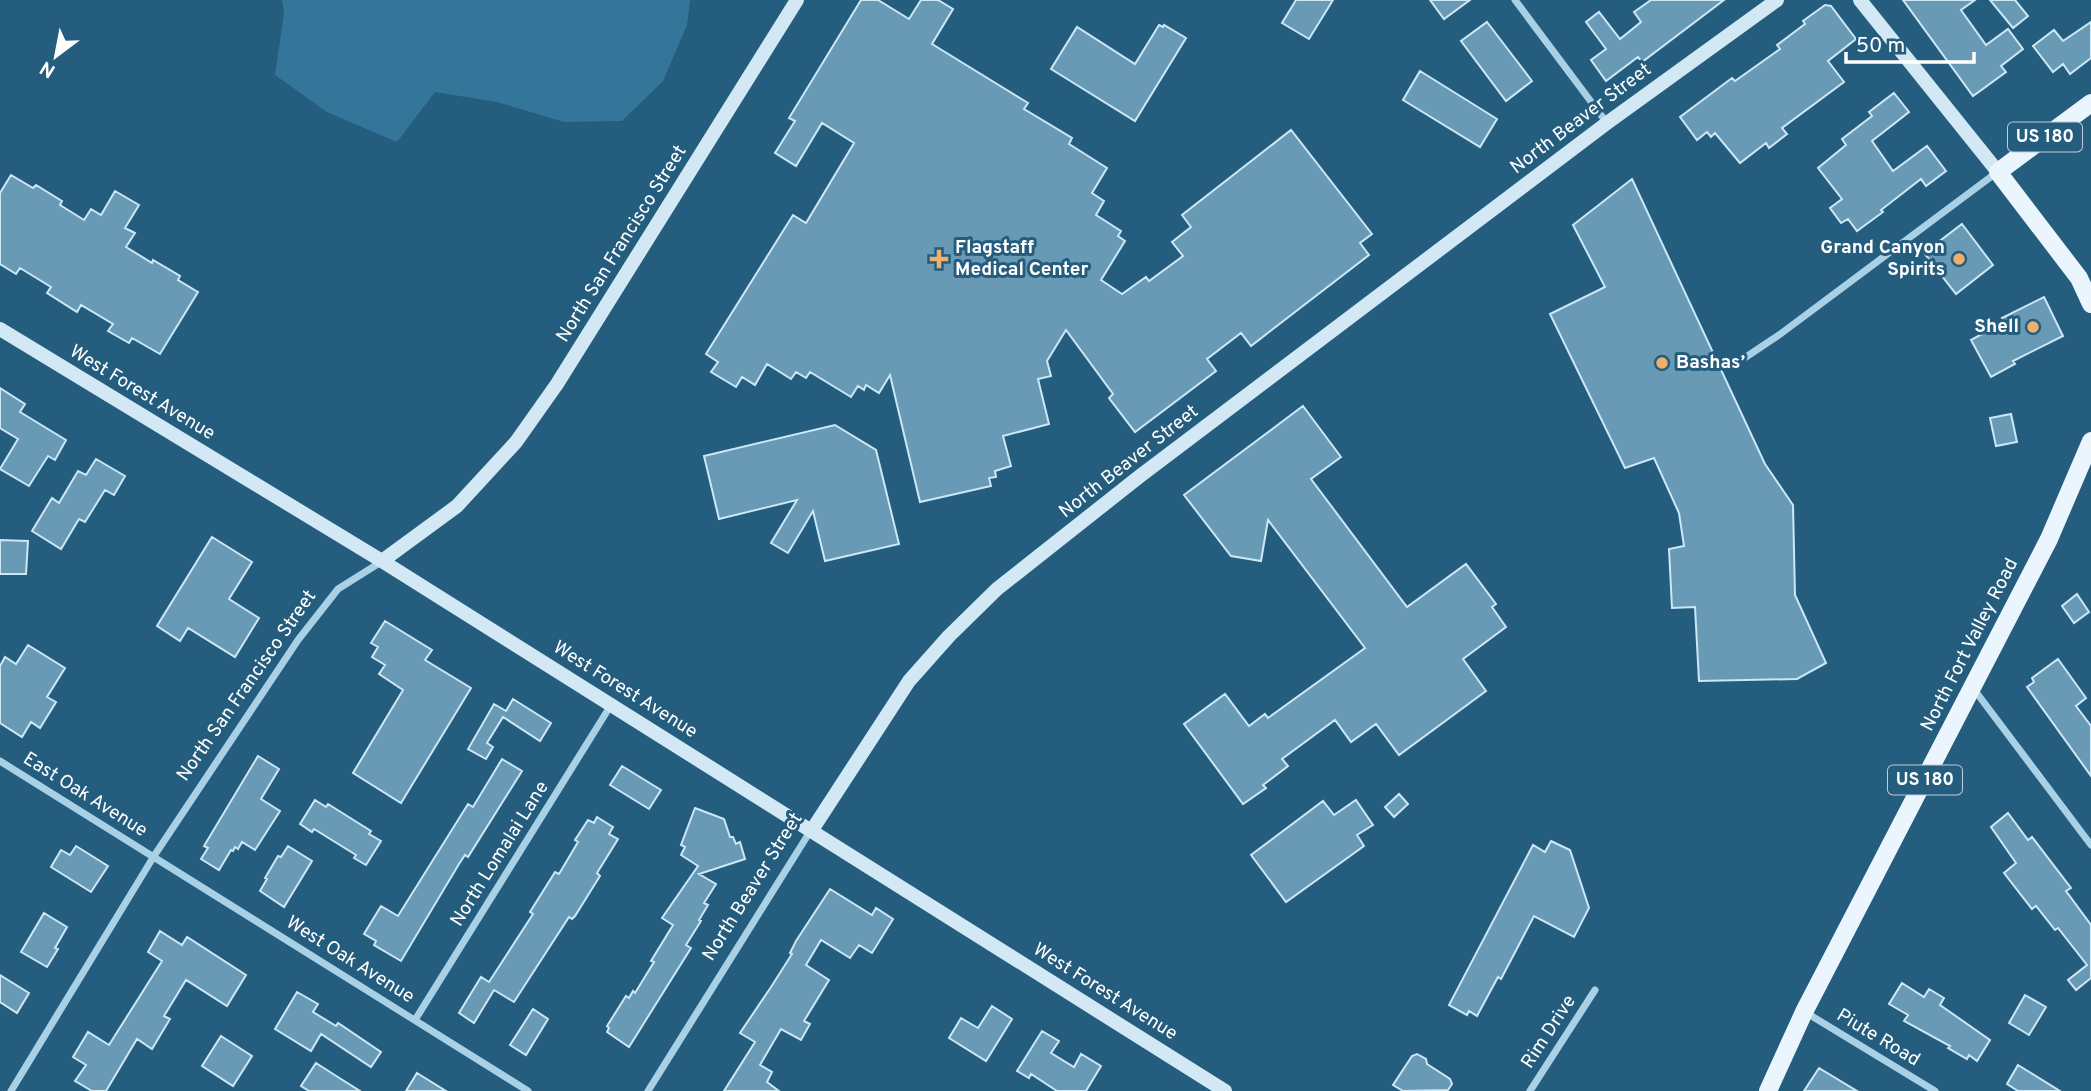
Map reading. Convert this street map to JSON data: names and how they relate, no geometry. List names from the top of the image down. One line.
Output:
{"streets":{"main road":["US 180","North Fort Valley Road"],"street":["North Beaver Street","North San Francisco Street","West Forest Avenue","East Oak Avenue","North Lomalai Lane","West Oak Avenue","Rim Drive","Piute Road"]},"crossings":[["North Beaver Street","West Forest Avenue"],["North San Francisco Street","West Forest Avenue"],["North San Francisco Street","East Oak Avenue"],["North San Francisco Street","West Oak Avenue"],["West Forest Avenue","North Lomalai Lane"],["North Fort Valley Road","Piute Road"],["East Oak Avenue","West Oak Avenue"],["North Lomalai Lane","West Oak Avenue"]],"places":{"health":["Flagstaff Medical Center"],"other":["Grand Canyon Spirits","Shell","Bashas’"]},"scale_bar":"50 m","north":"bottom left"}
